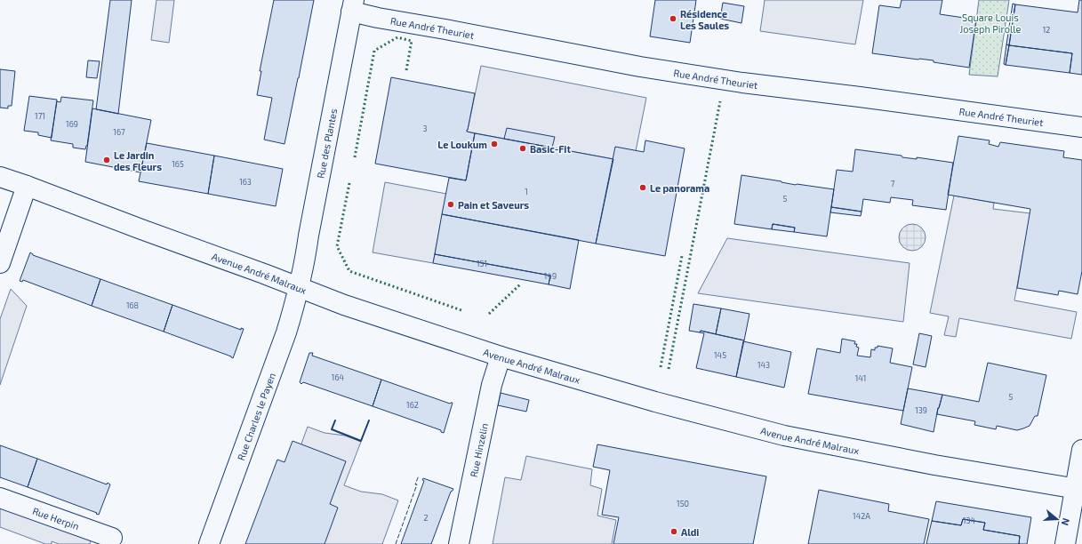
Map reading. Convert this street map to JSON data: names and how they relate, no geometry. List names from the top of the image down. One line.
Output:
{"streets":{"street":["Rue André Theuriet","Rue des Plantes","Avenue André Malraux","Rue Charles le Payen","Rue Hinzelin","Rue Herpin"]},"crossings":[["Rue André Theuriet","Rue des Plantes"],["Rue des Plantes","Avenue André Malraux"],["Rue des Plantes","Rue Charles le Payen"],["Avenue André Malraux","Rue Charles le Payen"],["Avenue André Malraux","Rue Hinzelin"]],"parks":["Square Louis Joseph Pirolle"],"places":["Résidence Les Saules","Le Loukum","Basic-Fit","Le Jardin des Fleurs","Le panorama","Pain et Saveurs","Aldi"],"house_numbers":["12","171","169","3","167","165","163","7","1","5","151","149","168","145","143","164","141","5","162","139","150","142A","2","134"],"north":"right"}
